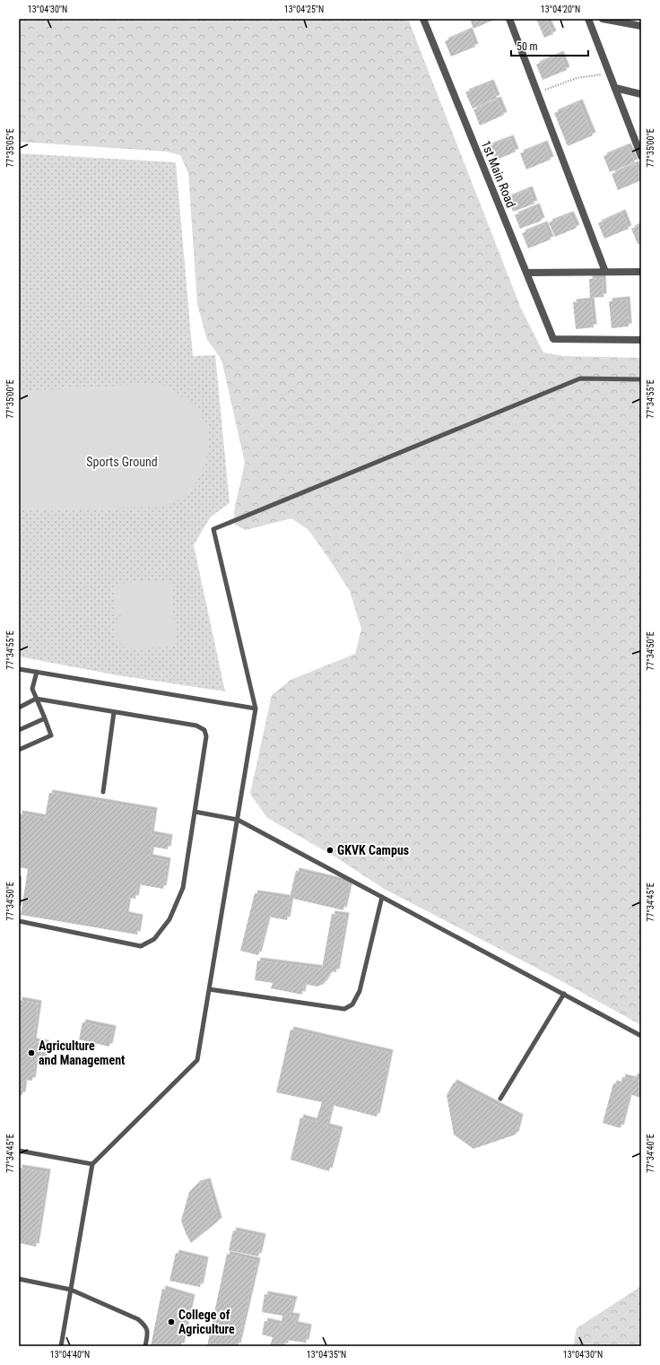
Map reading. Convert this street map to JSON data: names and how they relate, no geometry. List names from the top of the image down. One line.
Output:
{"streets":{"street":["1st Main Road"]},"parks":["Sports Ground"],"places":["GKVK Campus","Agriculture and Management","College of Agriculture"],"scale_bar":"50 m","coordinates":["13°04'30\"N","13°04'25\"N","13°04'20\"N","77°35'05\"E","77°35'00\"E","77°34'55\"E","77°34'50\"E","77°34'45\"E","77°34'40\"E","13°04'40\"N","13°04'35\"N"]}
